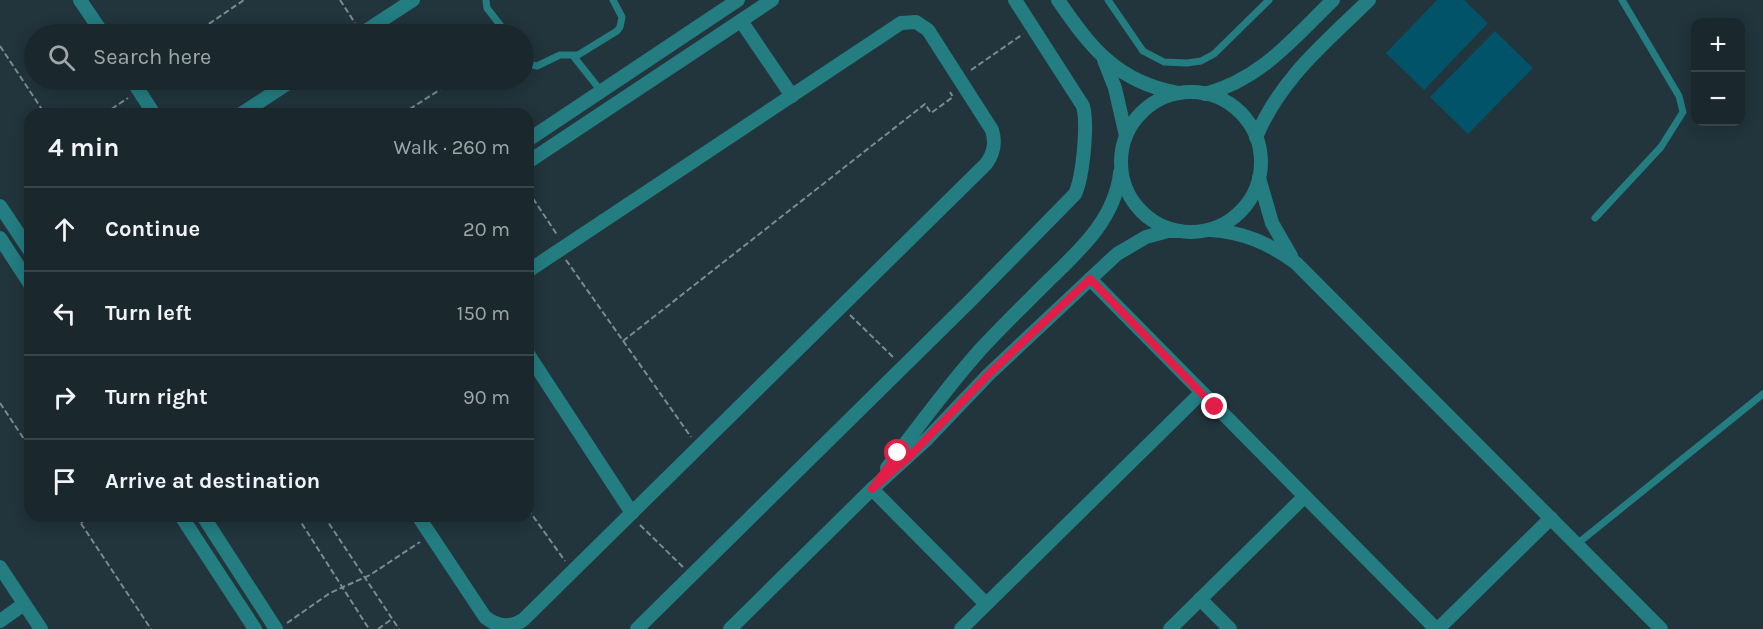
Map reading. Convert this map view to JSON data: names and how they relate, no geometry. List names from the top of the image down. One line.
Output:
{"page":{"map_buttons":["+","−"],"search":"Search here","heading":["4 min","Walk · 260 m"],"list":[["Continue","20 m"],["Turn left","150 m"],["Turn right","90 m"],"Arrive at destination"]}}
